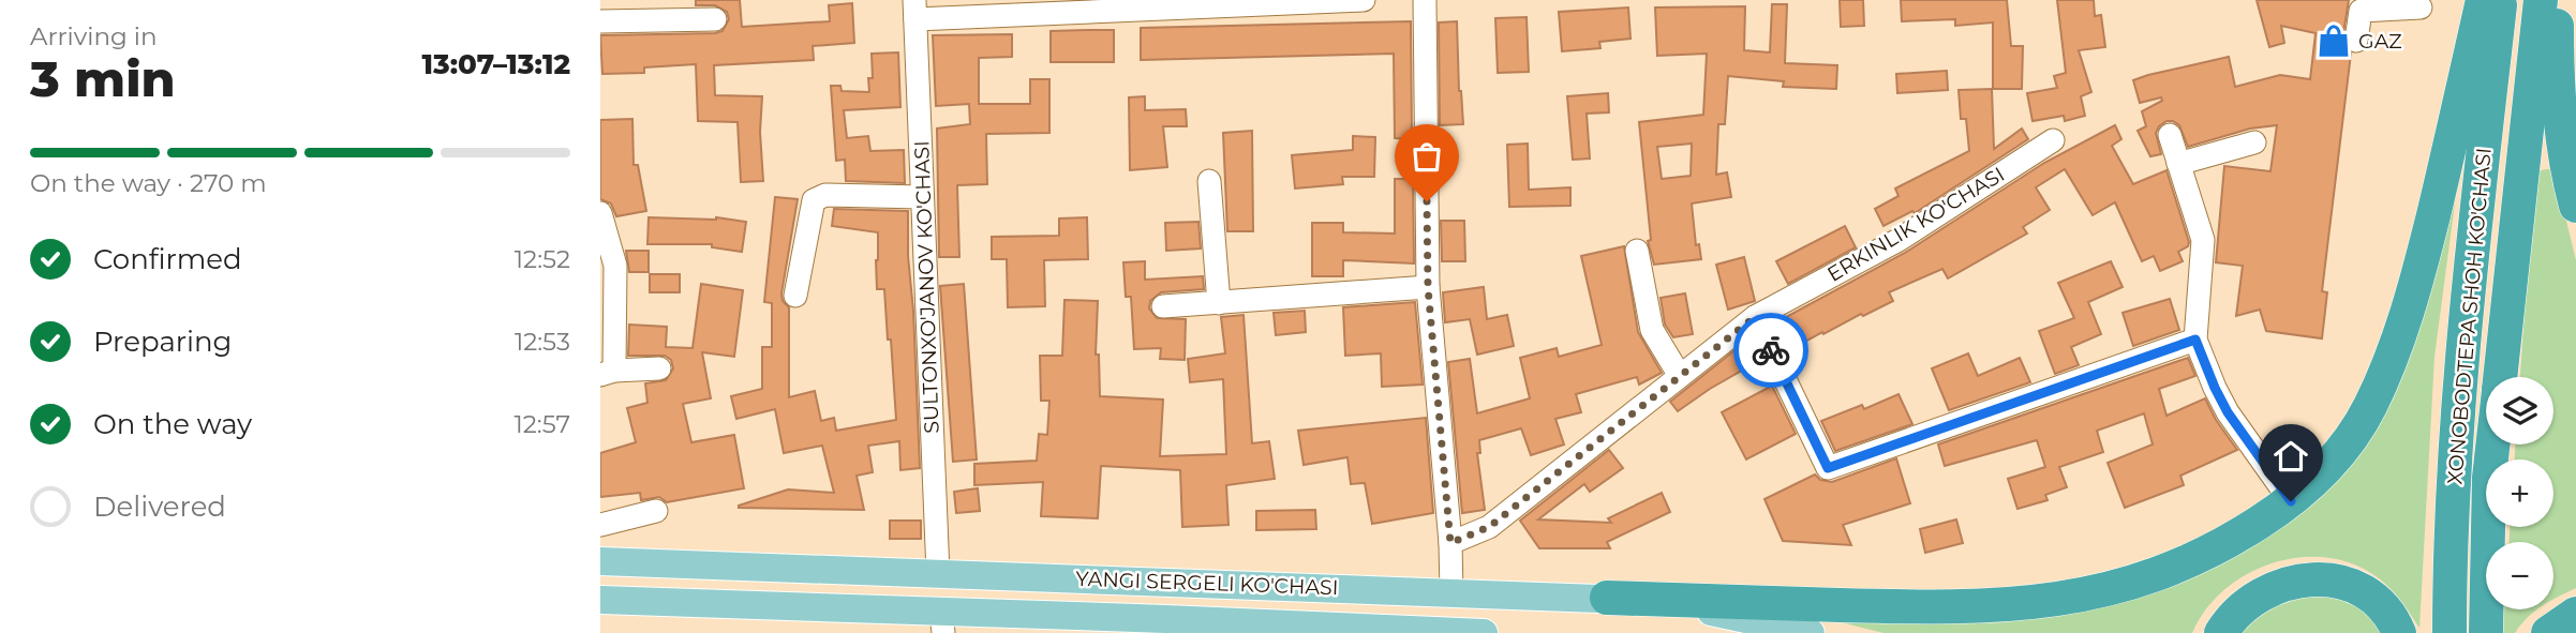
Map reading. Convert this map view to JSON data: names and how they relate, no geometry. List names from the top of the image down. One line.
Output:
{"streets":{"highway":["XONOBODTEPA SHOH KO'CHASI"],"main road":["YANGI SERGELI KO'CHASI"],"street":["ERKINLIK KO'CHASI","SULTONXO'JANOV KO'CHASI"]},"crossings":[["SULTONXO'JANOV KO'CHASI","YANGI SERGELI KO'CHASI"]],"places":{"shop":["GAZ"]},"page":{"heading":["3 min","Arriving in","13:07–13:12"],"bar":"On the way · 270 m","list":[["Confirmed","12:52"],["Preparing","12:53"],["On the way","12:57"],"Delivered"],"map_buttons":["+","−"]}}
